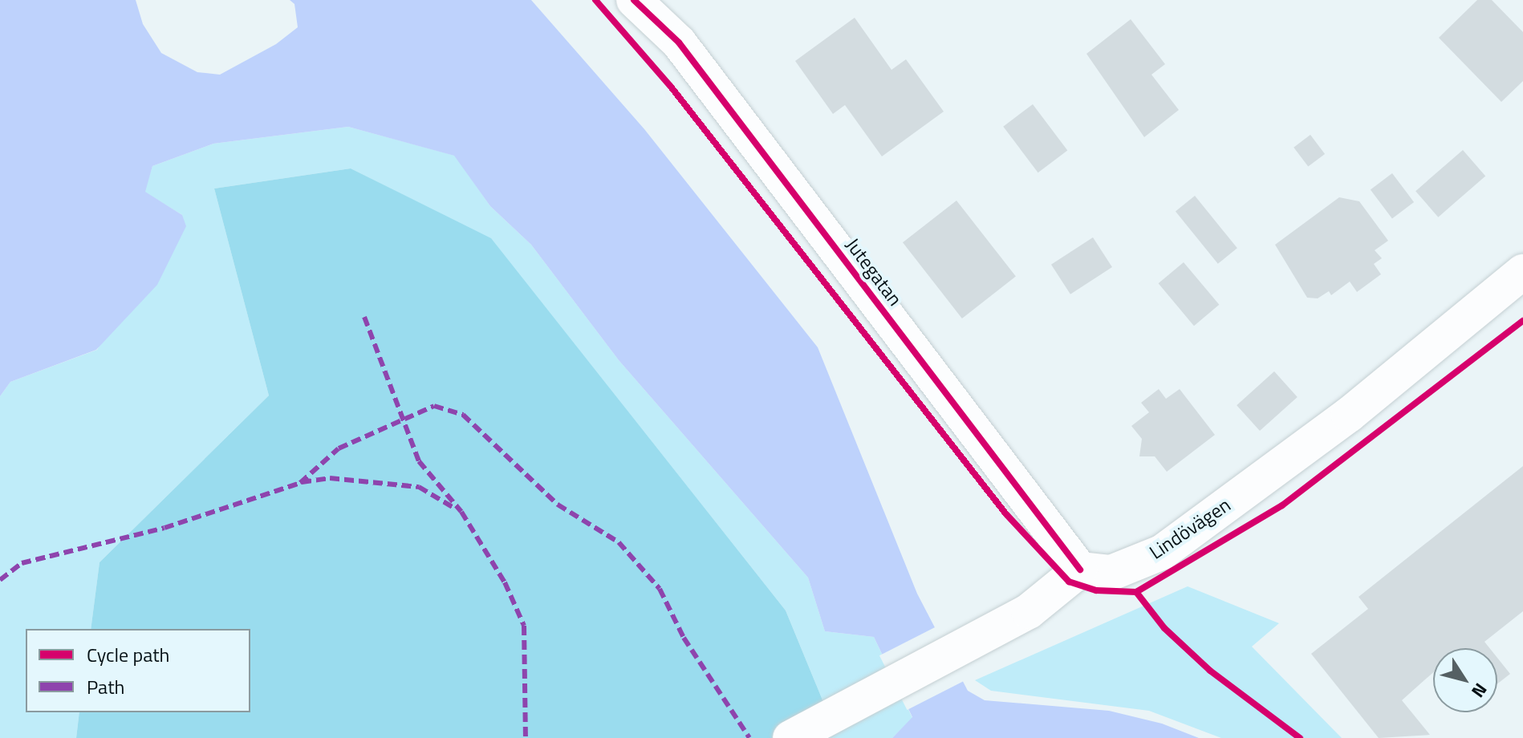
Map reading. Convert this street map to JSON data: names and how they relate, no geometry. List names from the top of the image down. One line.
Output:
{"streets":{"street":["Jutegatan","Lindövägen"]},"crossings":[["Jutegatan","Lindövägen"]],"legend":["Cycle path","Path"],"north":"bottom right"}
